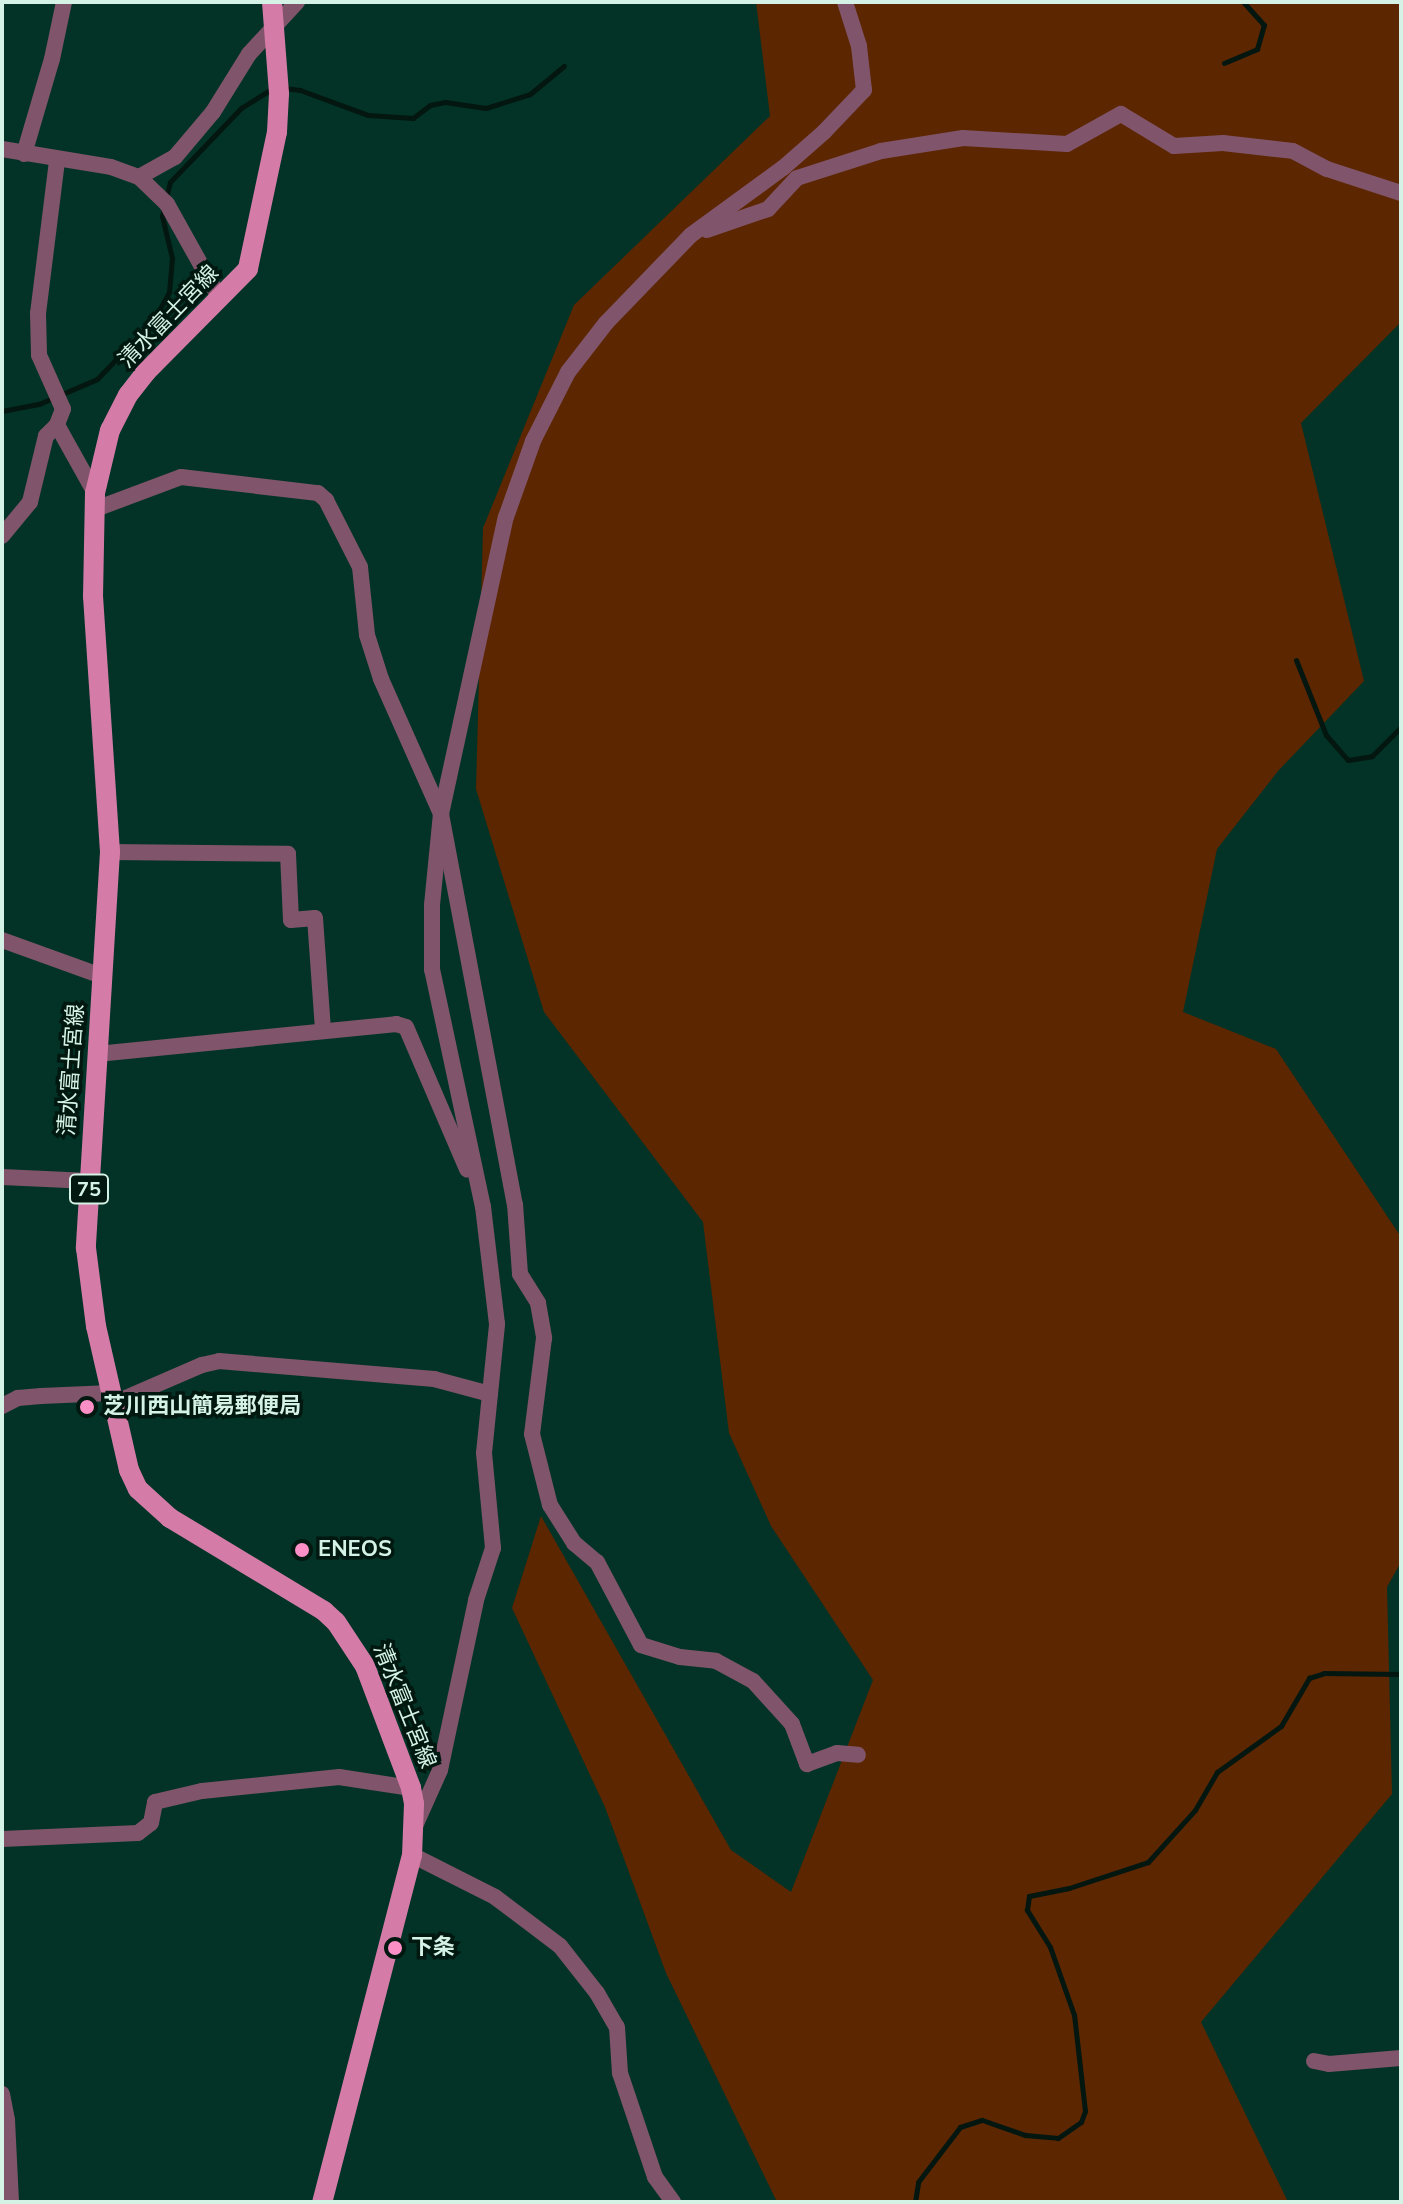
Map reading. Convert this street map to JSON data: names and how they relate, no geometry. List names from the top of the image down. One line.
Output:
{"streets":{"main road":["清水富士宮線","75"]},"places":["芝川西山簡易郵便局","ENEOS","下条"]}
